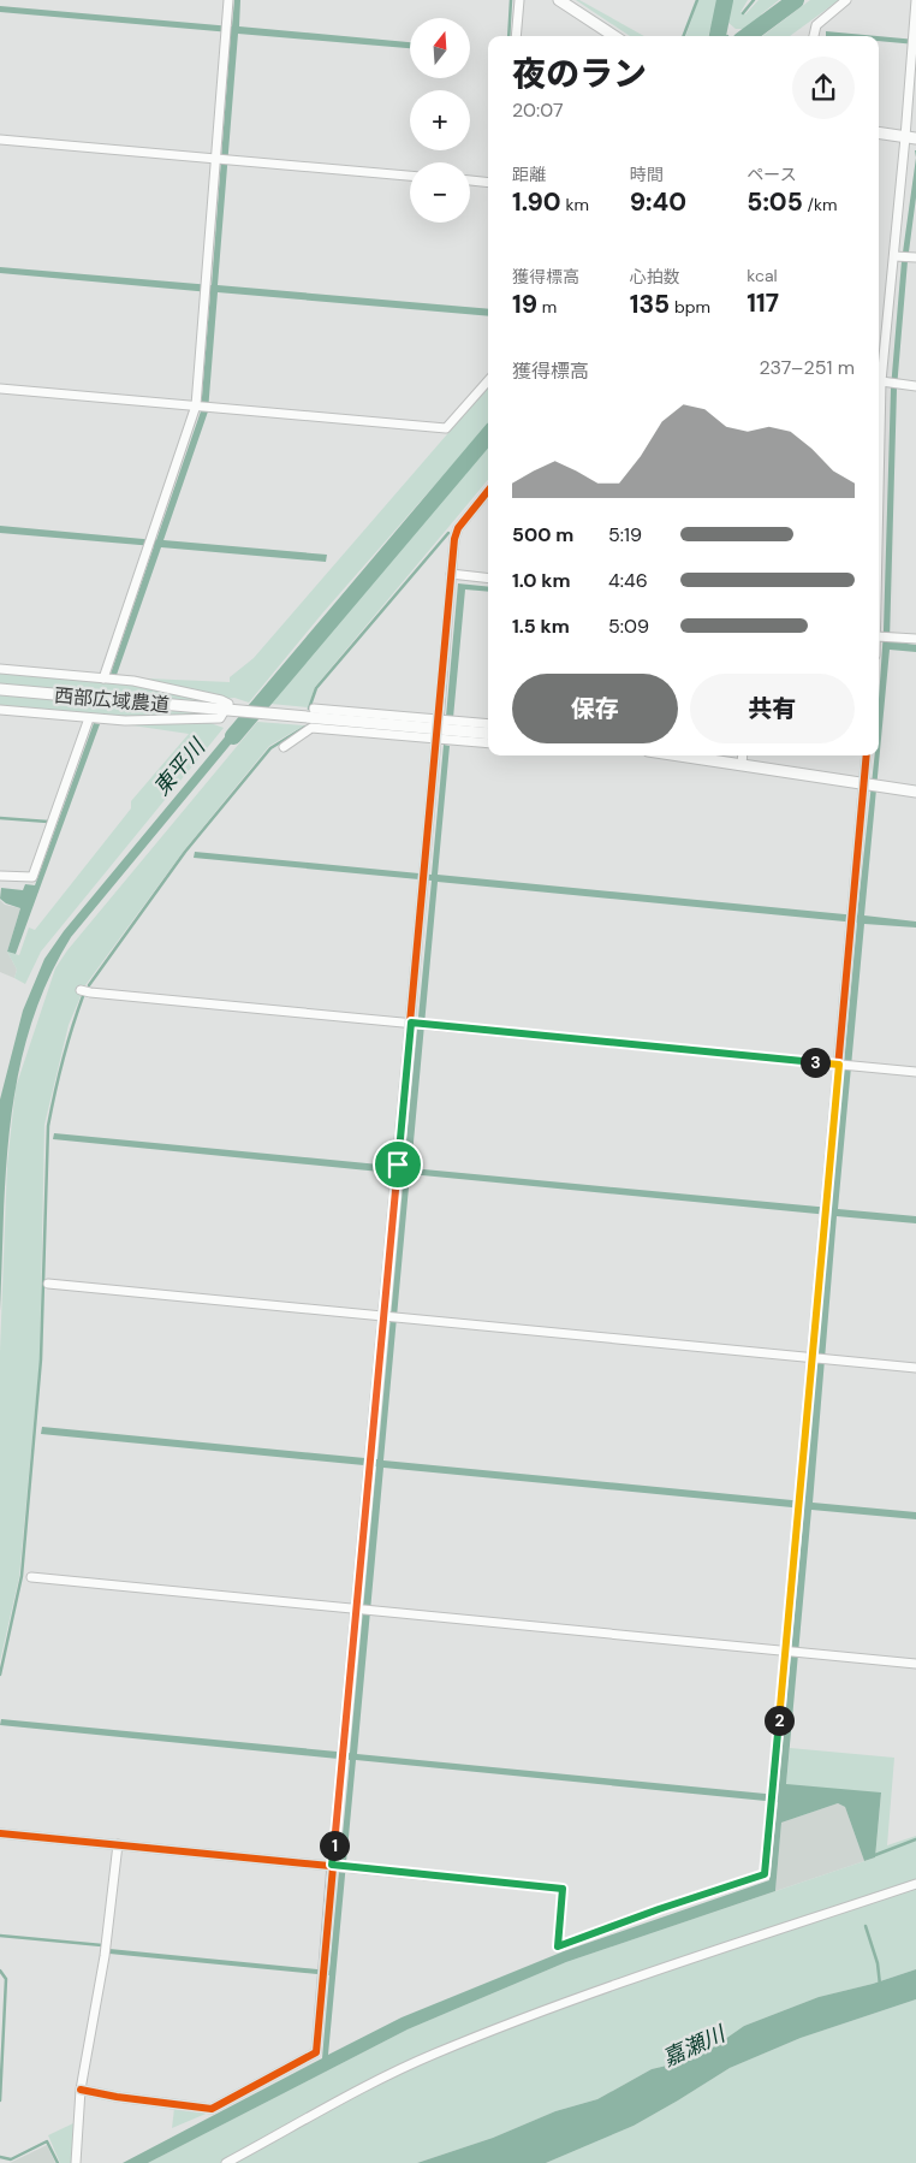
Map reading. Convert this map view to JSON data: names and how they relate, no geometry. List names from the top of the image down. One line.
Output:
{"streets":{"street":["西部広域農道"]},"water":["東平川","嘉瀬川"],"north":"top","page":{"map_buttons":["+","−"],"heading":["夜のラン","20:07"],"stats":[["距離","1.90 km"],["時間","9:40"],["ペース","5:05 /km"],["獲得標高","19 m"],["心拍数","135 bpm"],["kcal","117"]],"chart":["獲得標高","237–251 m"],"list":[{"name":"500 m","note":"5:19"},{"name":"1.0 km","note":"4:46"},{"name":"1.5 km","note":"5:09"}],"buttons":["保存","共有"],"pins":["3","2","1"]}}
